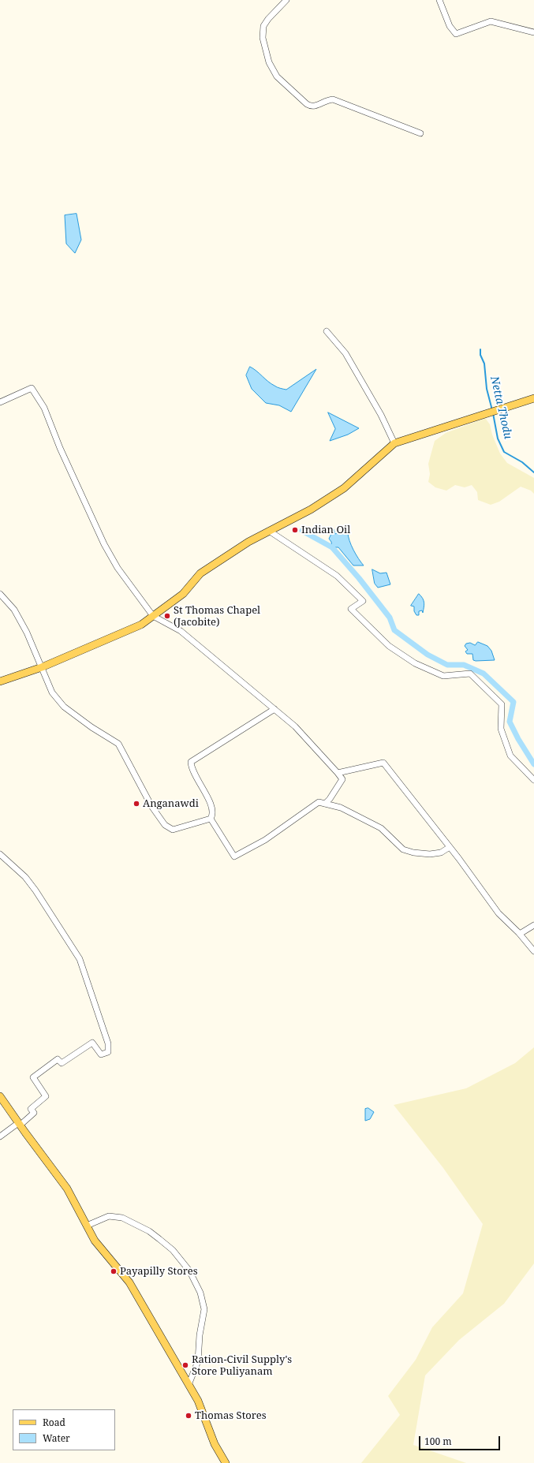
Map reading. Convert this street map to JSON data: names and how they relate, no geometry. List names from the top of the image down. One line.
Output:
{"water":["Netta Thodu"],"places":["Indian Oil","St Thomas Chapel (Jacobite)","Anganawdi","Payapilly Stores","Ration-Civil Supply's Store Puliyanam","Thomas Stores"],"legend":["Road","Water"],"scale_bar":"100 m"}
